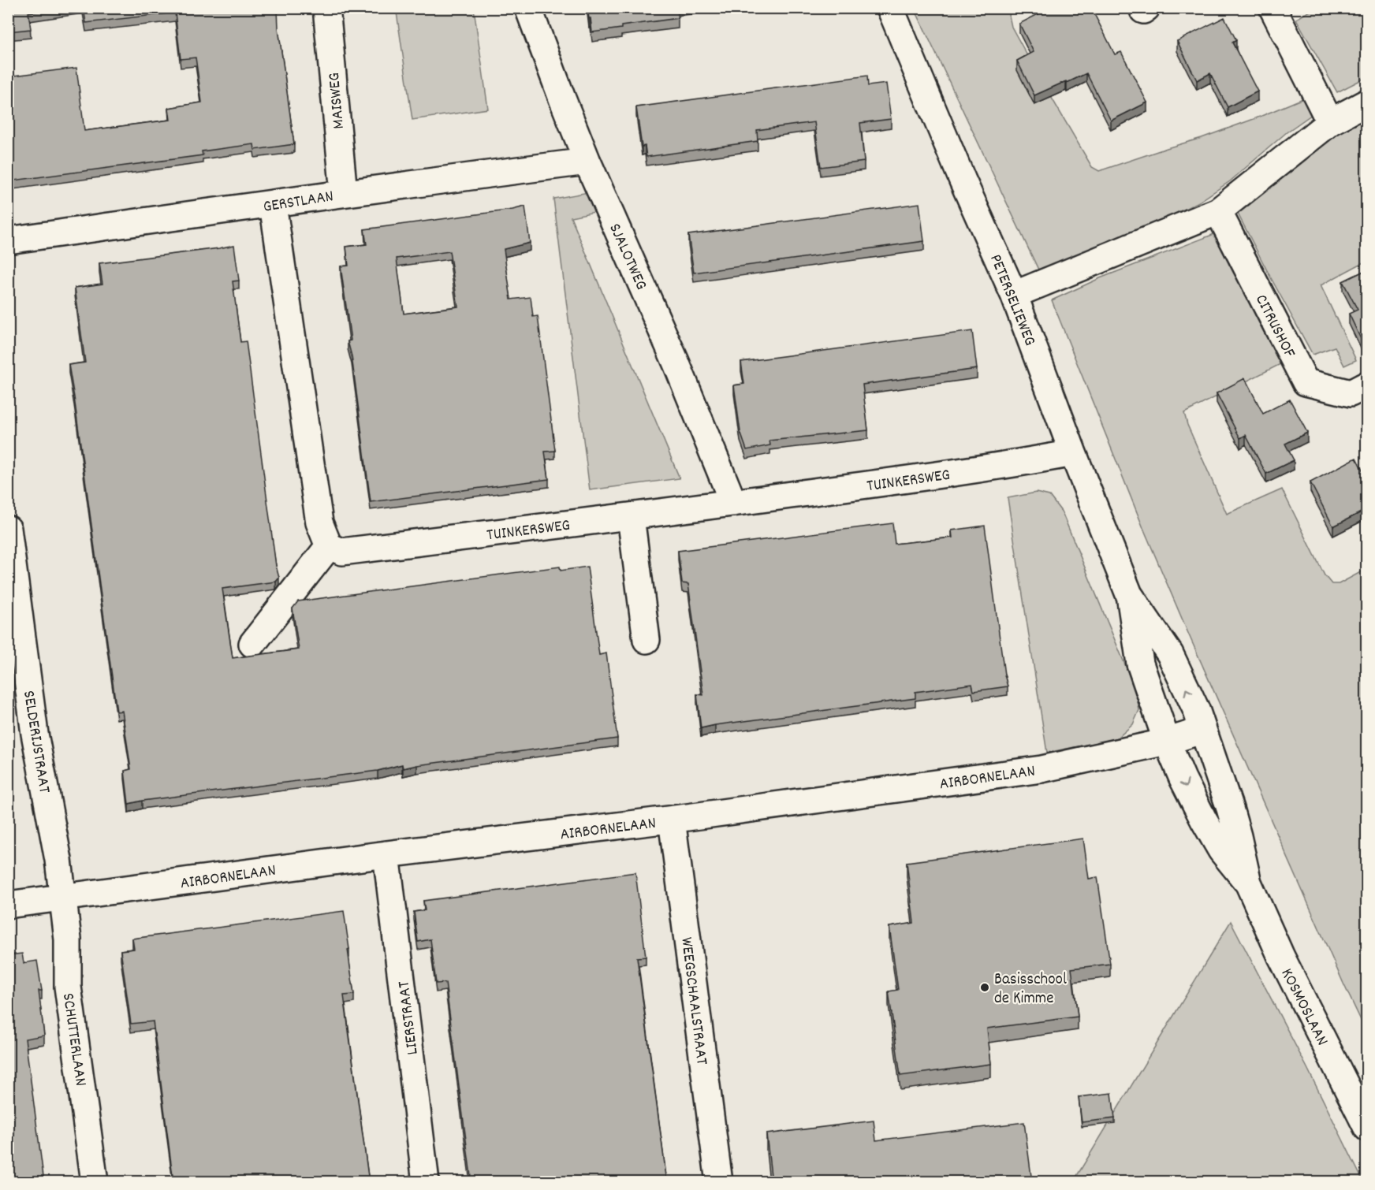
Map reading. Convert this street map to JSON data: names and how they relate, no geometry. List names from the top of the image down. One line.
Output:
{"streets":{"street":["MAISWEG","GERSTLAAN","SJALOTWEG","PETERSELIEWEG","CITRUSHOF","TUINKERSWEG","SELDERIJSTRAAT","AIRBORNELAAN","WEEGSCHAALSTRAAT","KOSMOSLAAN","LIERSTRAAT","SCHUTTERLAAN"]},"crossings":[["MAISWEG","GERSTLAAN"],["GERSTLAAN","SJALOTWEG"],["SJALOTWEG","TUINKERSWEG"],["PETERSELIEWEG","TUINKERSWEG"],["PETERSELIEWEG","AIRBORNELAAN"],["PETERSELIEWEG","KOSMOSLAAN"],["SELDERIJSTRAAT","AIRBORNELAAN"],["SELDERIJSTRAAT","SCHUTTERLAAN"],["AIRBORNELAAN","WEEGSCHAALSTRAAT"],["AIRBORNELAAN","KOSMOSLAAN"],["AIRBORNELAAN","LIERSTRAAT"],["AIRBORNELAAN","SCHUTTERLAAN"]],"places":["Basisschool de Kimme"]}
